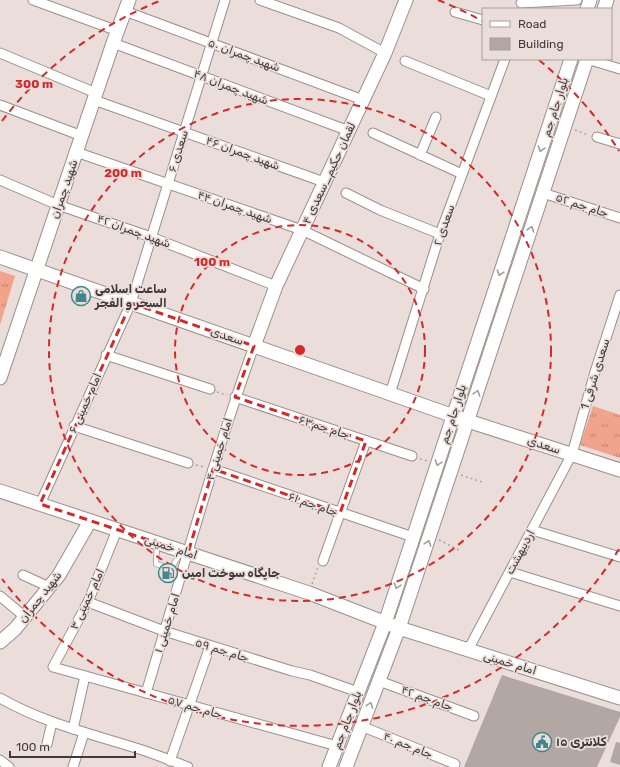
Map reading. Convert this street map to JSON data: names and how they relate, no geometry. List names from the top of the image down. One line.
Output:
{"streets":{"main road":["بلوار جام جم","لقمان حکیم_سعدی ۴","شهید چمران","سعدی","امام خمینی"],"street":["شهید چمران ۵۰","شهید چمران ۴۸","سعدی ۶","شهید چمران ۴۶","جام جم ۵۲","شهید چمران ۴۴","سعدی ۲","شهید چمران ۴۲","سعدی شرقی 1","امام خمینی ۶","جام جم۶۳","امام خمینی ۴","جام جم ۶۱","اردیبهشت","امام خمینی ۳","امام خمینی ۱","جام جم ۵۹","جام جم ۴۲","جام جم ۵۷","جام جم ۴۰"]},"crossings":[["شهید چمران ۵۰","سعدی ۶"],["شهید چمران ۵۰","لقمان حکیم_سعدی ۴"],["شهید چمران ۵۰","شهید چمران"],["شهید چمران ۴۸","سعدی ۶"],["شهید چمران ۴۸","لقمان حکیم_سعدی ۴"],["شهید چمران ۴۸","شهید چمران"],["بلوار جام جم","جام جم ۵۲"],["بلوار جام جم","سعدی"],["بلوار جام جم","جام جم ۶۱"],["بلوار جام جم","امام خمینی"],["بلوار جام جم","جام جم ۵۹"],["بلوار جام جم","جام جم ۴۲"],["بلوار جام جم","جام جم ۵۷"],["بلوار جام جم","جام جم ۴۰"],["سعدی ۶","شهید چمران ۴۶"],["سعدی ۶","شهید چمران ۴۴"],["سعدی ۶","شهید چمران ۴۲"],["سعدی ۶","سعدی"],["سعدی ۶","امام خمینی ۶"],["شهید چمران ۴۶","لقمان حکیم_سعدی ۴"],["شهید چمران ۴۶","شهید چمران"],["لقمان حکیم_سعدی ۴","شهید چمران ۴۴"],["لقمان حکیم_سعدی ۴","شهید چمران ۴۲"],["لقمان حکیم_سعدی ۴","سعدی"],["لقمان حکیم_سعدی ۴","امام خمینی ۴"],["شهید چمران","شهید چمران ۴۴"],["شهید چمران","شهید چمران ۴۲"],["شهید چمران","سعدی"],["شهید چمران","امام خمینی"],["شهید چمران ۴۴","سعدی ۲"],["سعدی ۲","سعدی"],["سعدی","سعدی شرقی 1"],["سعدی","امام خمینی ۶"],["سعدی","امام خمینی ۴"],["سعدی","اردیبهشت"],["سعدی شرقی 1","اردیبهشت"],["امام خمینی ۶","امام خمینی"],["جام جم۶۳","امام خمینی ۴"],["امام خمینی ۴","جام جم ۶۱"],["امام خمینی ۴","امام خمینی"],["امام خمینی ۴","امام خمینی ۱"],["امام خمینی","اردیبهشت"],["امام خمینی","امام خمینی ۳"],["امام خمینی","امام خمینی ۱"],["امام خمینی ۳","جام جم ۵۹"],["امام خمینی ۳","جام جم ۵۷"],["امام خمینی ۱","جام جم ۵۹"],["امام خمینی ۱","جام جم ۵۷"]],"places":{"shop":["ساعت اسلامی السحر و الفجر"],"fuel station":["جایگاه سوخت امین"],"public building":["کلانتری ۱۵"]},"legend":["Road","Building"],"scale_bar":"100 m","rings":["300 m","200 m","100 m"]}
